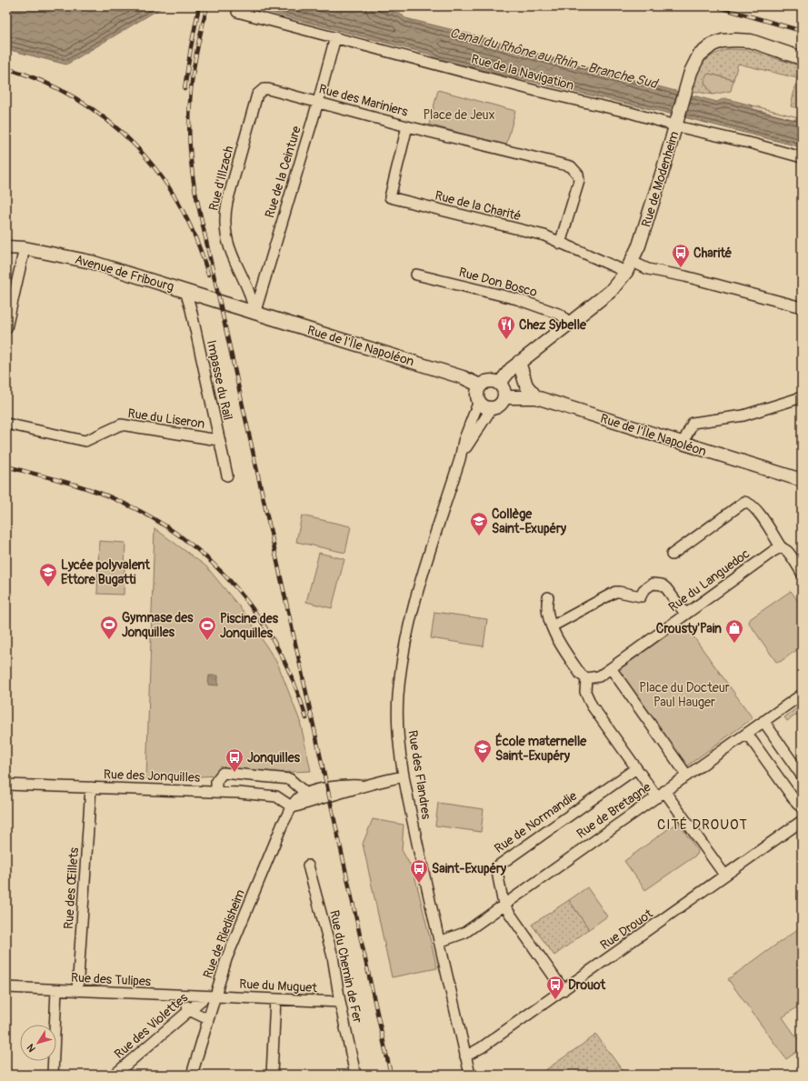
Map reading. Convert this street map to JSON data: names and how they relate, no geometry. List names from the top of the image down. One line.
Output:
{"streets":{"main road":["Rue de Modenheim","Avenue de Fribourg","Rue de l'Île Napoléon"],"street":["Rue de la Navigation","Rue des Mariniers","Rue de la Ceinture","Rue d'Illzach","Rue de la Charité","Rue Don Bosco","Impasse du Rail","Rue du Liseron","Rue du Languedoc","Rue des Flandres","Rue des Jonquilles","Rue de Bretagne","Rue de Normandie","Rue des Œillets","Rue Drouot","Rue de Riedisheim","Rue du Chemin de Fer","Rue des Tulipes","Rue du Muguet","Rue des Violettes"]},"crossings":[["Rue de la Navigation","Rue de la Ceinture"],["Rue de la Navigation","Rue de Modenheim"],["Rue des Mariniers","Rue de la Ceinture"],["Rue des Mariniers","Rue d'Illzach"],["Rue des Mariniers","Rue de la Charité"],["Rue de la Ceinture","Rue d'Illzach"],["Rue de la Ceinture","Rue de l'Île Napoléon"],["Rue d'Illzach","Rue de l'Île Napoléon"],["Rue de Modenheim","Rue de la Charité"],["Rue de Modenheim","Rue Don Bosco"],["Rue de Modenheim","Rue de l'Île Napoléon"],["Rue de Modenheim","Rue des Flandres"],["Avenue de Fribourg","Rue de l'Île Napoléon"],["Avenue de Fribourg","Impasse du Rail"],["Rue de l'Île Napoléon","Rue des Flandres"],["Impasse du Rail","Rue du Liseron"],["Rue des Flandres","Rue de Bretagne"],["Rue des Flandres","Rue Drouot"],["Rue des Jonquilles","Rue des Œillets"],["Rue des Jonquilles","Rue de Riedisheim"],["Rue de Bretagne","Rue de Normandie"],["Rue de Normandie","Rue Drouot"],["Rue des Œillets","Rue des Tulipes"],["Rue de Riedisheim","Rue des Tulipes"],["Rue de Riedisheim","Rue du Muguet"],["Rue du Chemin de Fer","Rue du Muguet"],["Rue des Tulipes","Rue du Muguet"],["Rue des Tulipes","Rue des Violettes"]],"districts":["CITÉ DROUOT"],"water":["Canal du Rhône au Rhin - Branche Sud"],"parks":["Place de Jeux","Place du Docteur Paul Hauger"],"places":{"bus stop":["Charité","Jonquilles","Saint-Exupéry","Drouot"],"restaurant":["Chez Sybelle"],"school or university":["Collège Saint-Exupéry","Lycée polyvalent Ettore Bugatti","École maternelle Saint-Exupéry"],"sports":["Gymnase des Jonquilles","Piscine des Jonquilles"],"shop":["Crousty'Pain"]},"north":"bottom left"}
